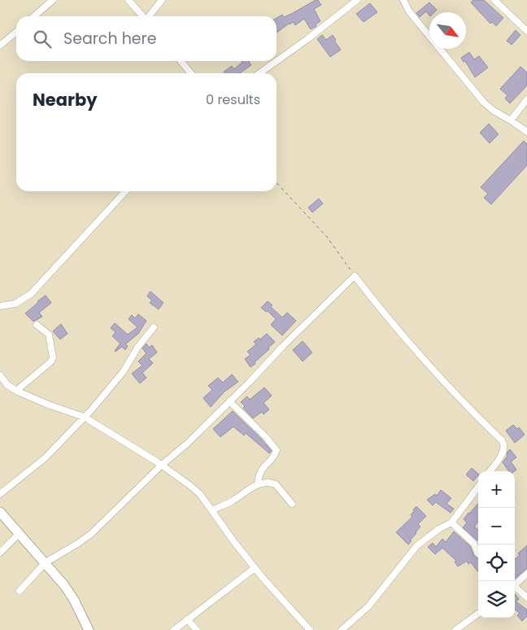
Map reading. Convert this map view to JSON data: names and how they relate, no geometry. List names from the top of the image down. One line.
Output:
{"north":"bottom right","page":{"search":"Search here","heading":["Nearby","0 results"],"map_buttons":["+","−"]}}
